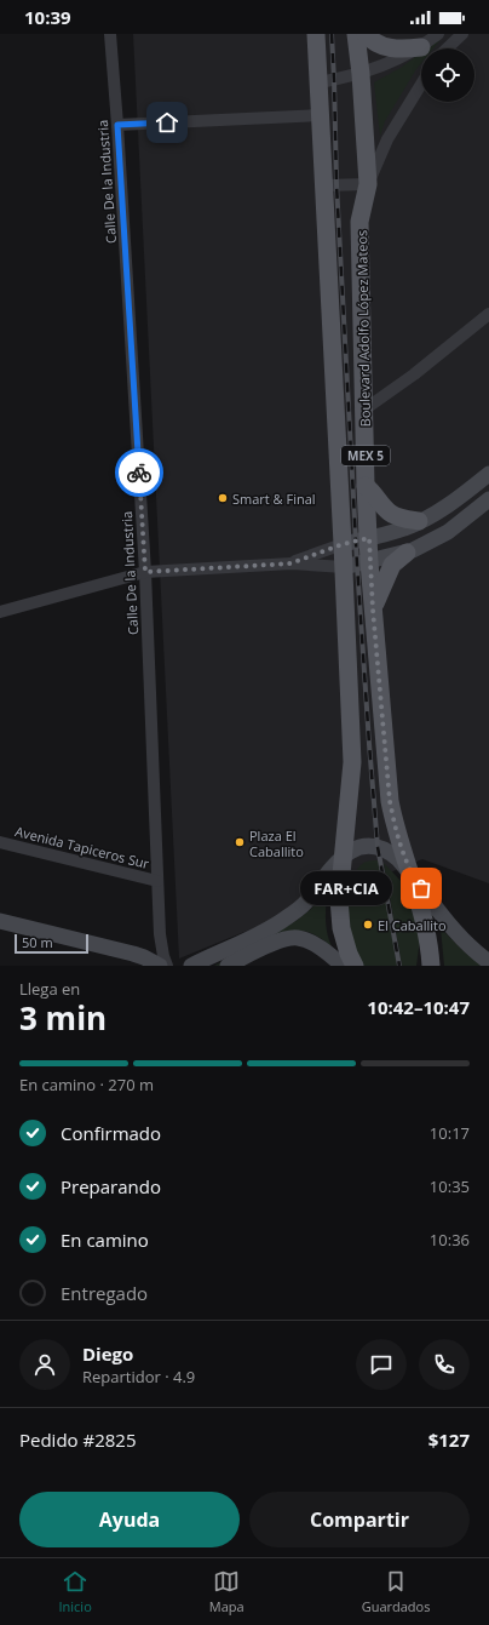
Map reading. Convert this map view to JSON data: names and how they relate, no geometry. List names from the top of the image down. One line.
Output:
{"streets":{"main road":["Boulevard Adolfo López Mateos","MEX 5"],"street":["Calle De la Industria","Avenida Tapiceros Sur"]},"crossings":[["Calle De la Industria","Avenida Tapiceros Sur"]],"places":["Smart & Final","Plaza El Caballito","FAR+CIA","El Caballito"],"scale_bar":"50 m","page":{"status":"10:39","bubble":"FAR+CIA","scale":"50 m","heading":["3 min","Llega en","10:42–10:47"],"panel":["Diego","Repartidor · 4.9","Pedido #2825","$127"],"bar":"En camino · 270 m","list":[["Confirmado","10:17"],["Preparando","10:35"],["En camino","10:36"],"Entregado"],"buttons":["Ayuda","Compartir"],"tabs":["Inicio","Mapa","Guardados"]}}
